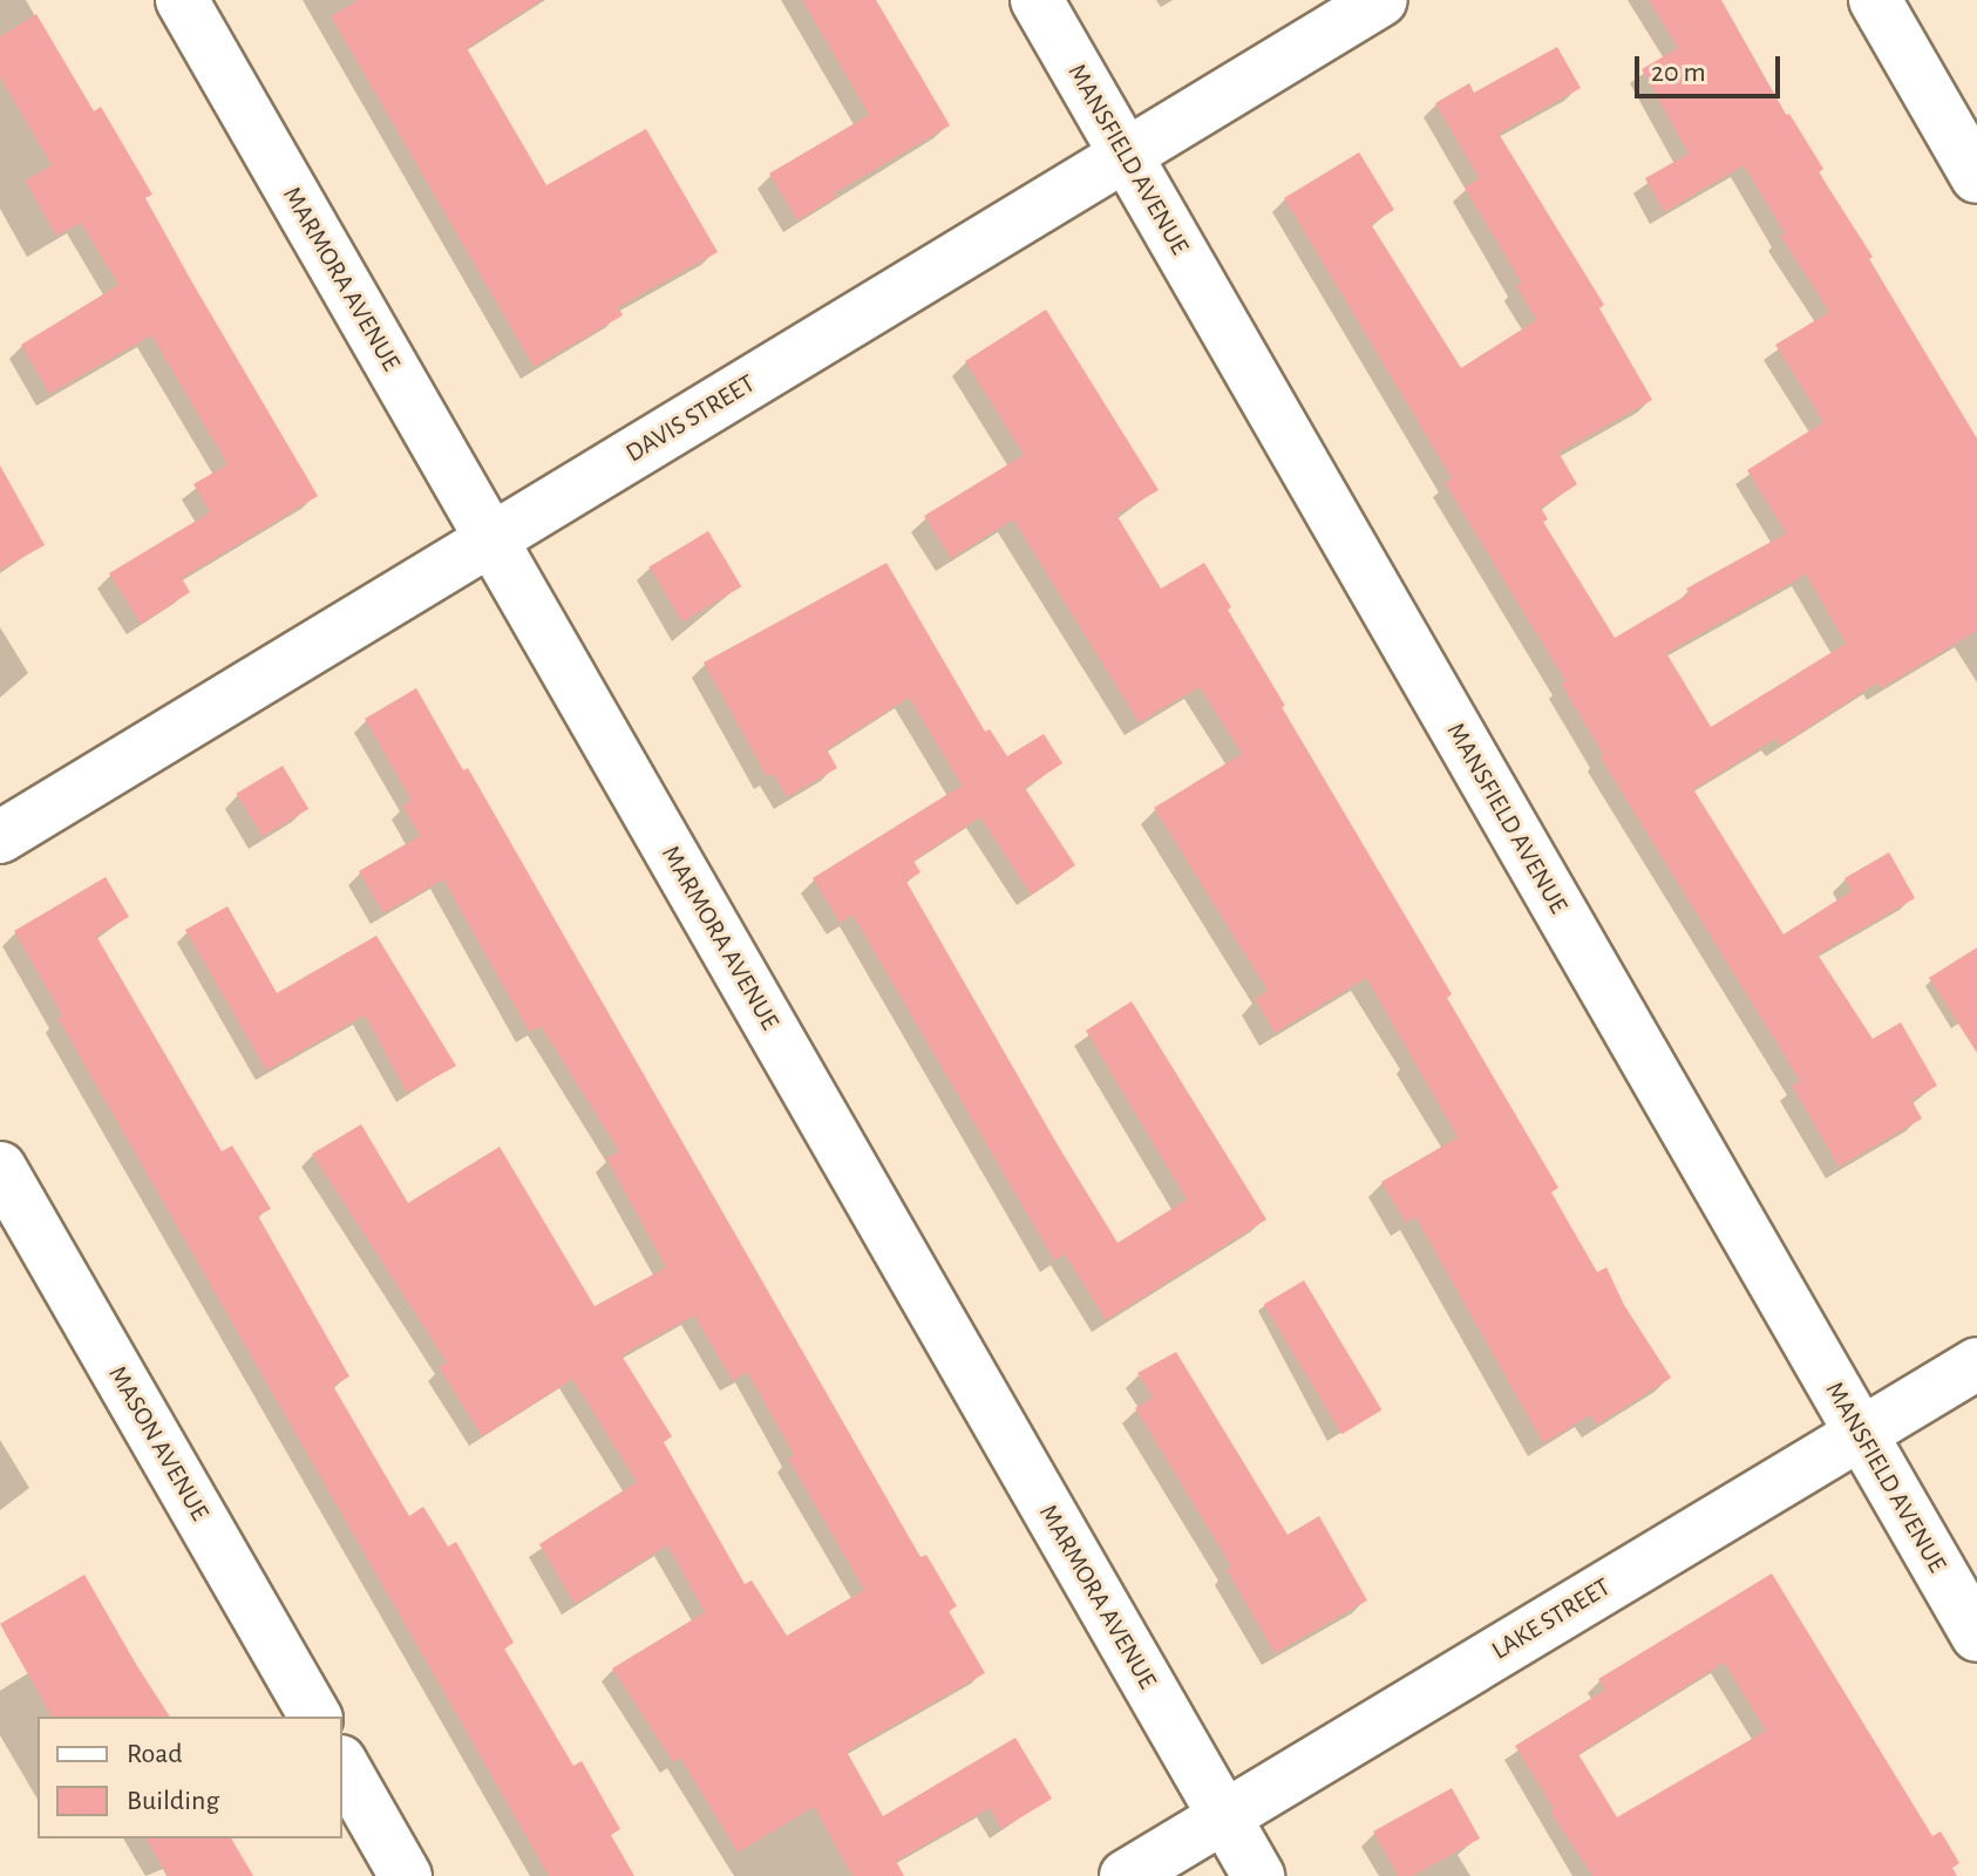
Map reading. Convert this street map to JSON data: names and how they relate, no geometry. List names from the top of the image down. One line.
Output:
{"streets":{"street":["MANSFIELD AVENUE","MARMORA AVENUE","DAVIS STREET","MASON AVENUE","LAKE STREET"]},"crossings":[["MANSFIELD AVENUE","DAVIS STREET"],["MANSFIELD AVENUE","LAKE STREET"],["MARMORA AVENUE","DAVIS STREET"],["MARMORA AVENUE","LAKE STREET"]],"legend":["Road","Building"],"scale_bar":"20 m"}
